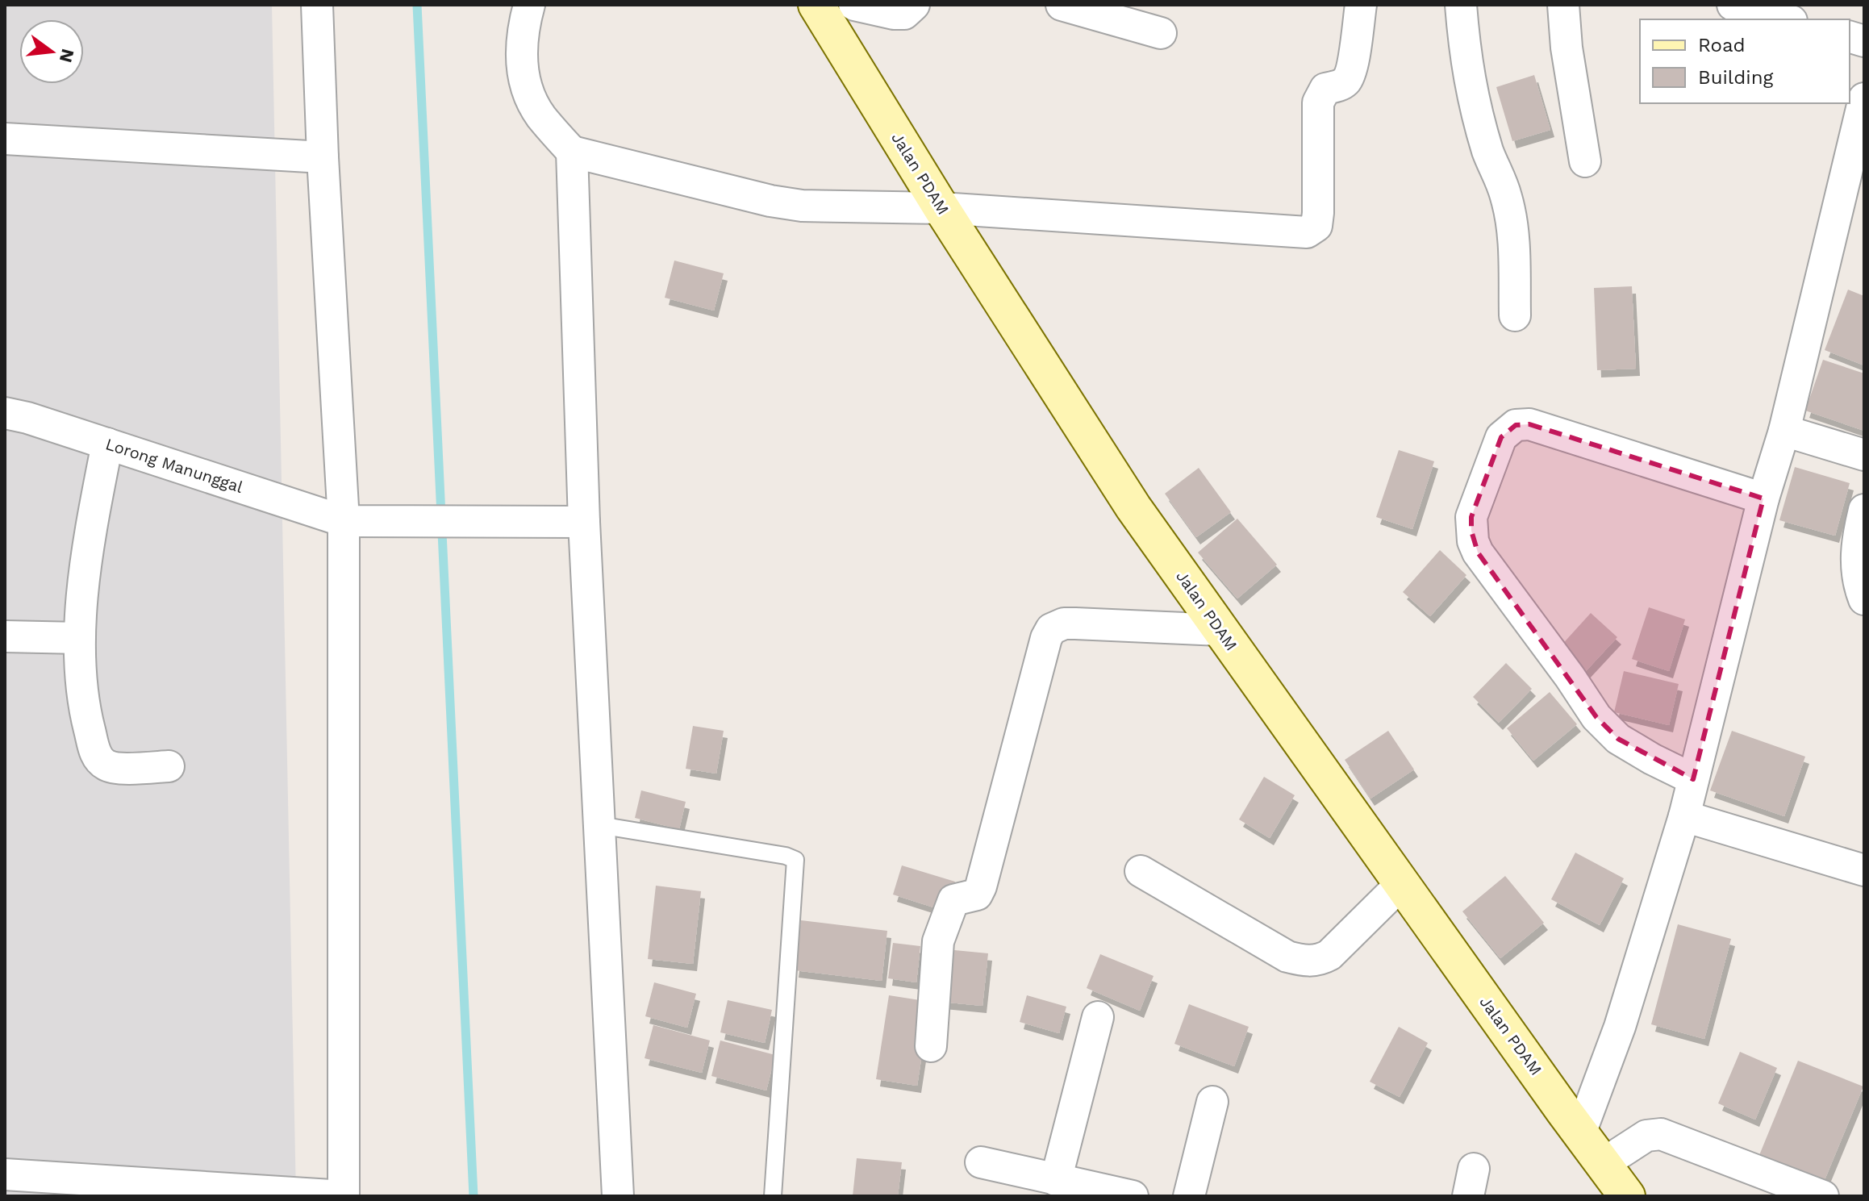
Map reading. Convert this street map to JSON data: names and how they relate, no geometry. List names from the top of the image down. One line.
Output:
{"streets":{"street":["Jalan PDAM","Lorong Manunggal"]},"legend":["Road","Building"],"north":"right"}
